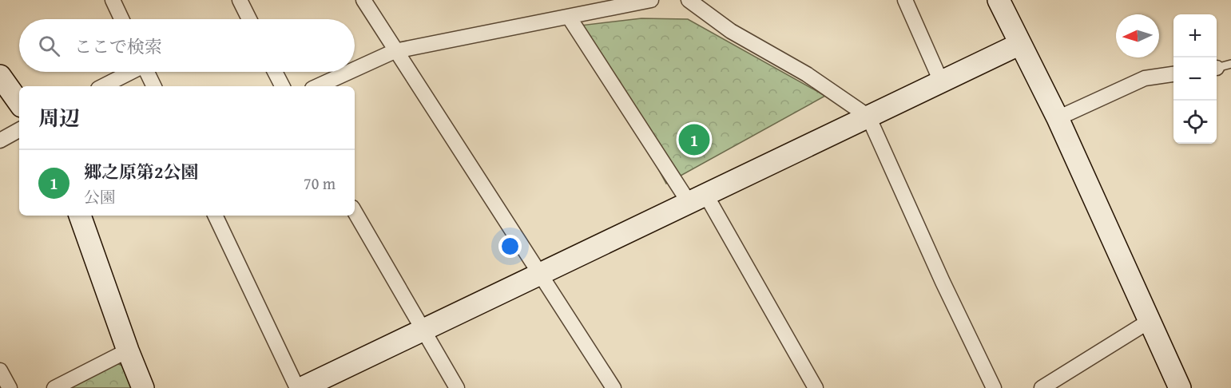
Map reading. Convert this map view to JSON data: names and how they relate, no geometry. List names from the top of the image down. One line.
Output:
{"north":"left","page":{"map_buttons":["+","−"],"search":"ここで検索","heading":"周辺","pins":"1","list":[{"mark":"1","name":"郷之原第2公園","note":"公園","value":"70 m"}]}}
